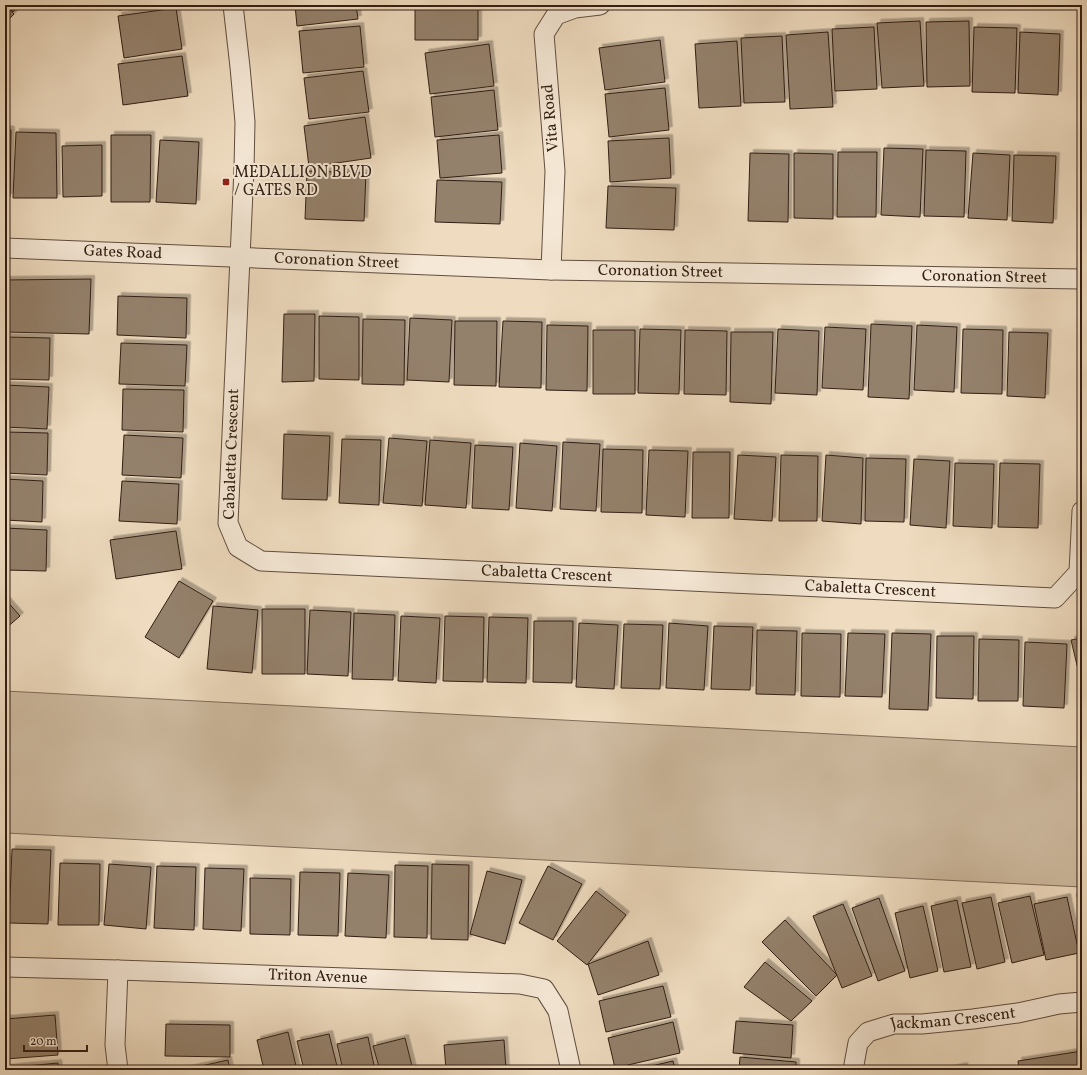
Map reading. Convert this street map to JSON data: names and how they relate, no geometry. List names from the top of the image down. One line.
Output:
{"streets":{"street":["Vita Road","Gates Road","Coronation Street","Cabaletta Crescent","Triton Avenue","Jackman Crescent"]},"crossings":[["Vita Road","Coronation Street"],["Gates Road","Coronation Street"],["Gates Road","Cabaletta Crescent"],["Coronation Street","Cabaletta Crescent"]],"places":{"transit":["MEDALLION BLVD / GATES RD"]},"scale_bar":"20 m"}
